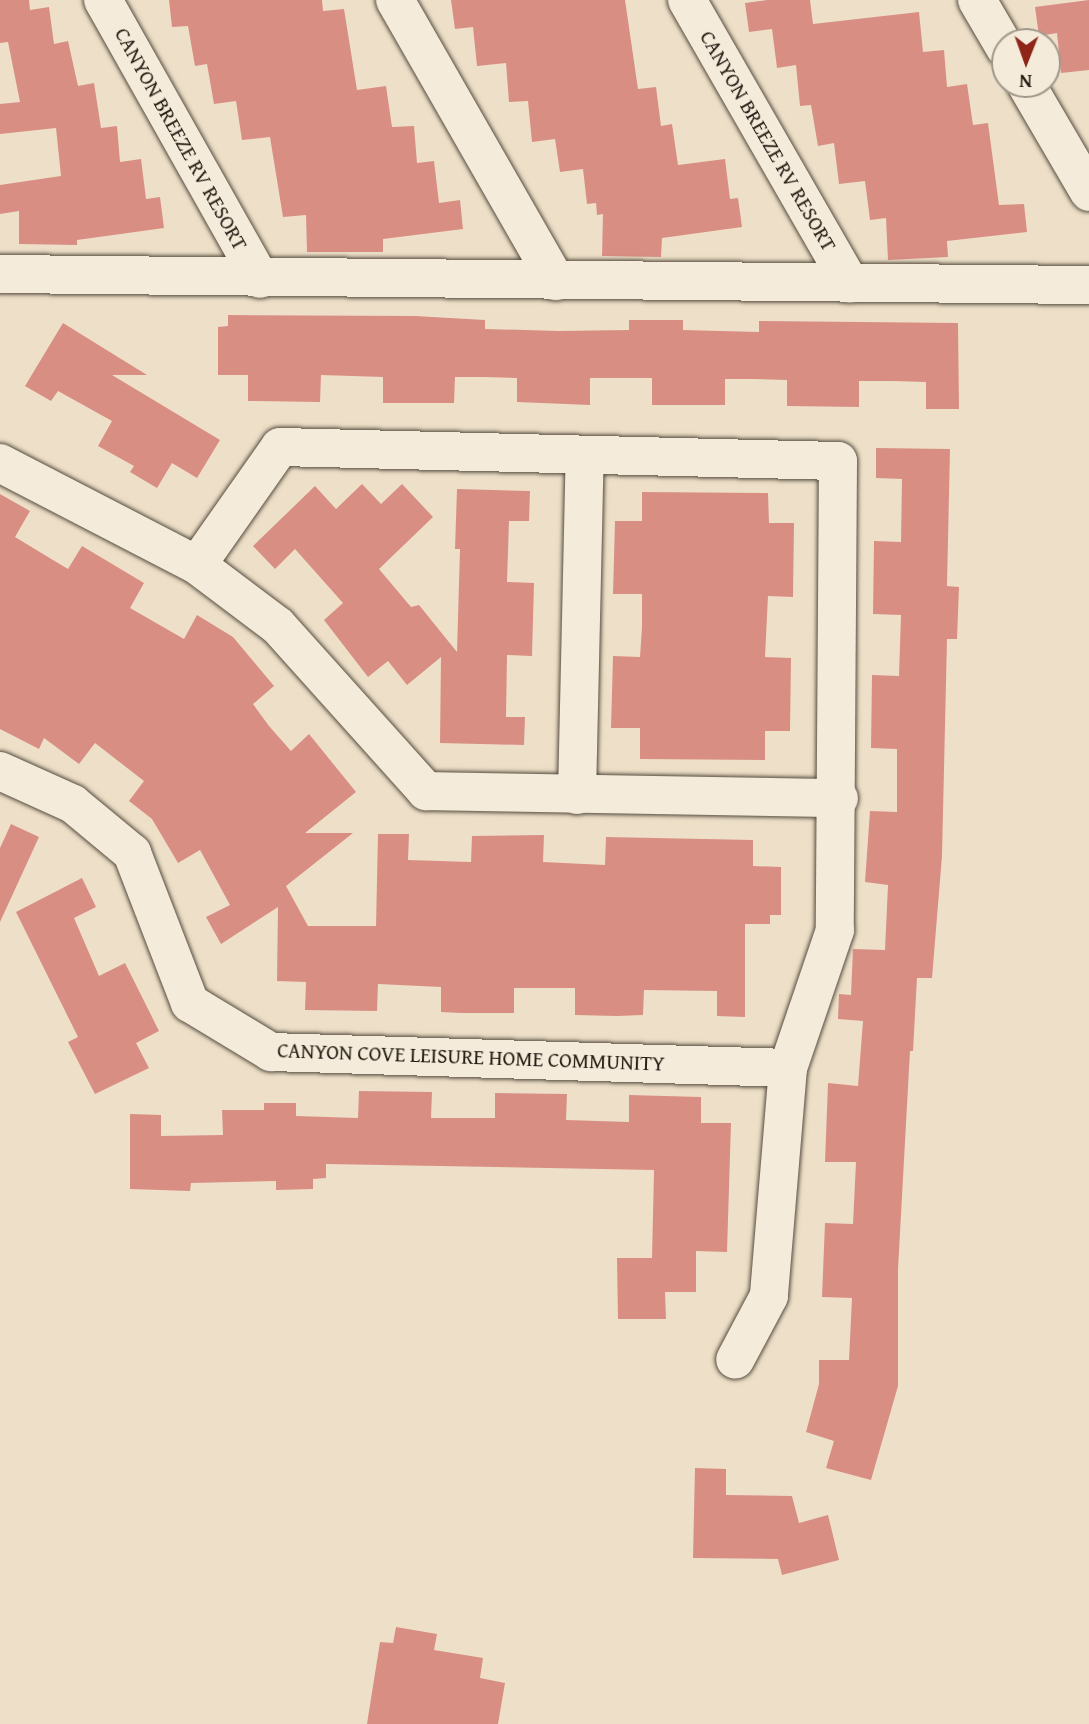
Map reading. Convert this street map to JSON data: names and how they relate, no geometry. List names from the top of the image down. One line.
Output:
{"streets":{"street":["CANYON BREEZE RV RESORT","CANYON COVE LEISURE HOME COMMUNITY"]},"north":"bottom"}
